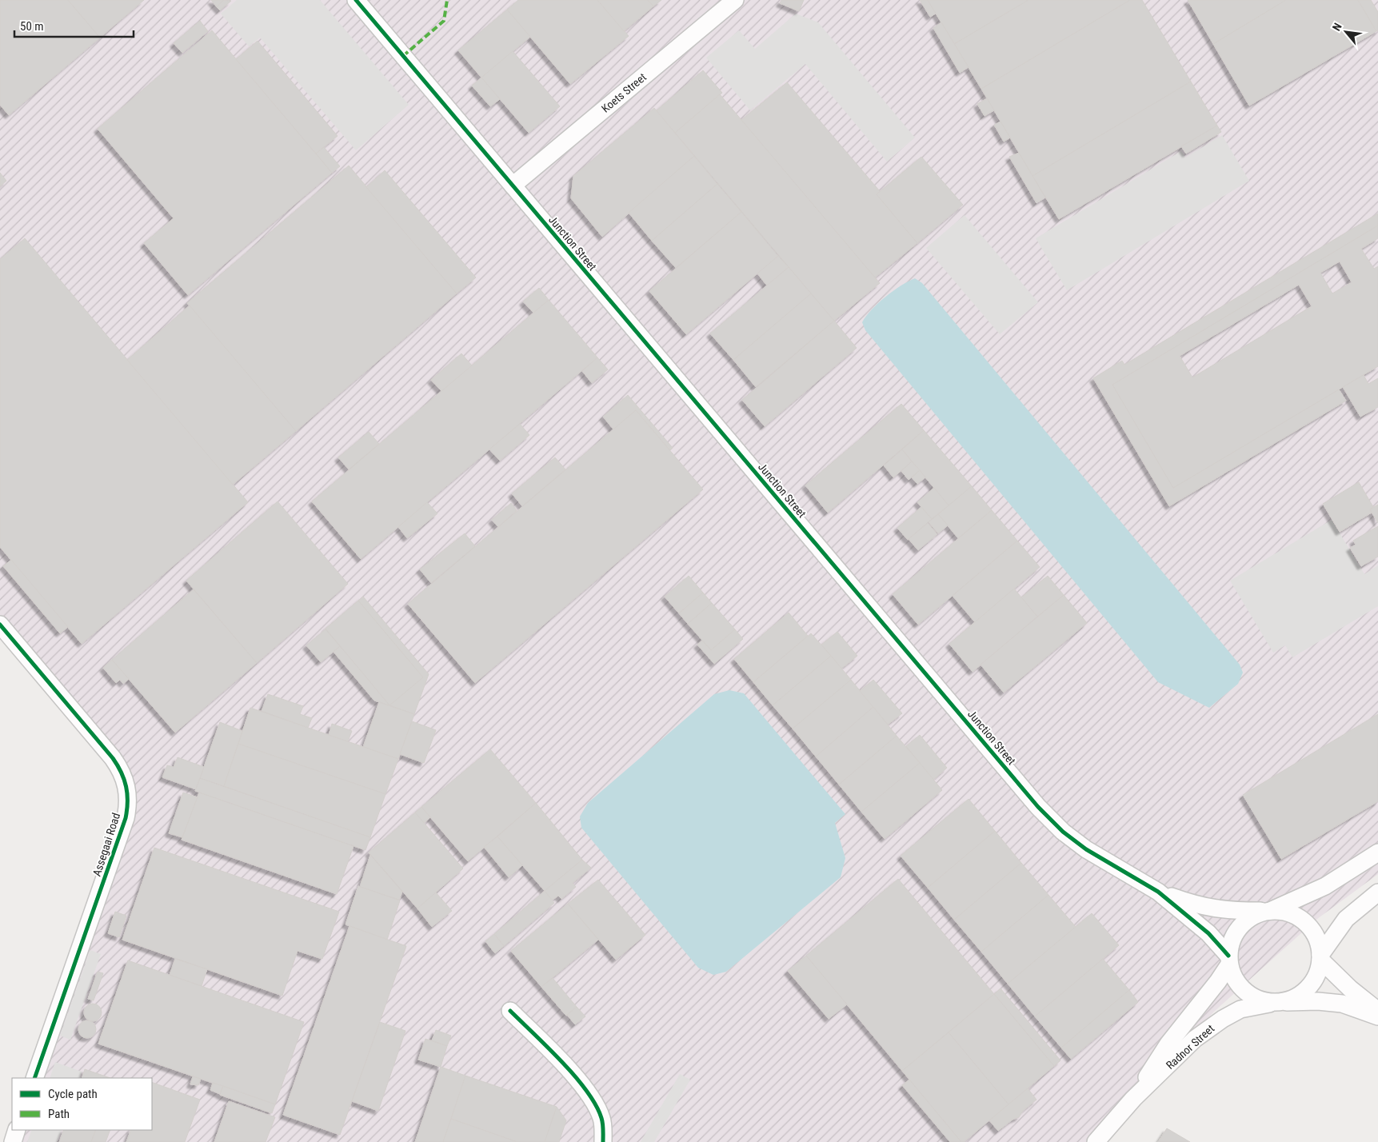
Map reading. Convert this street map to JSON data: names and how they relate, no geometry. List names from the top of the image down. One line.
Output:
{"streets":{"street":["Koets Street","Junction Street","Assegaai Road","Radnor Street"]},"crossings":[["Koets Street","Junction Street"],["Junction Street","Radnor Street"]],"legend":["Cycle path","Path"],"scale_bar":"50 m","north":"top left"}
